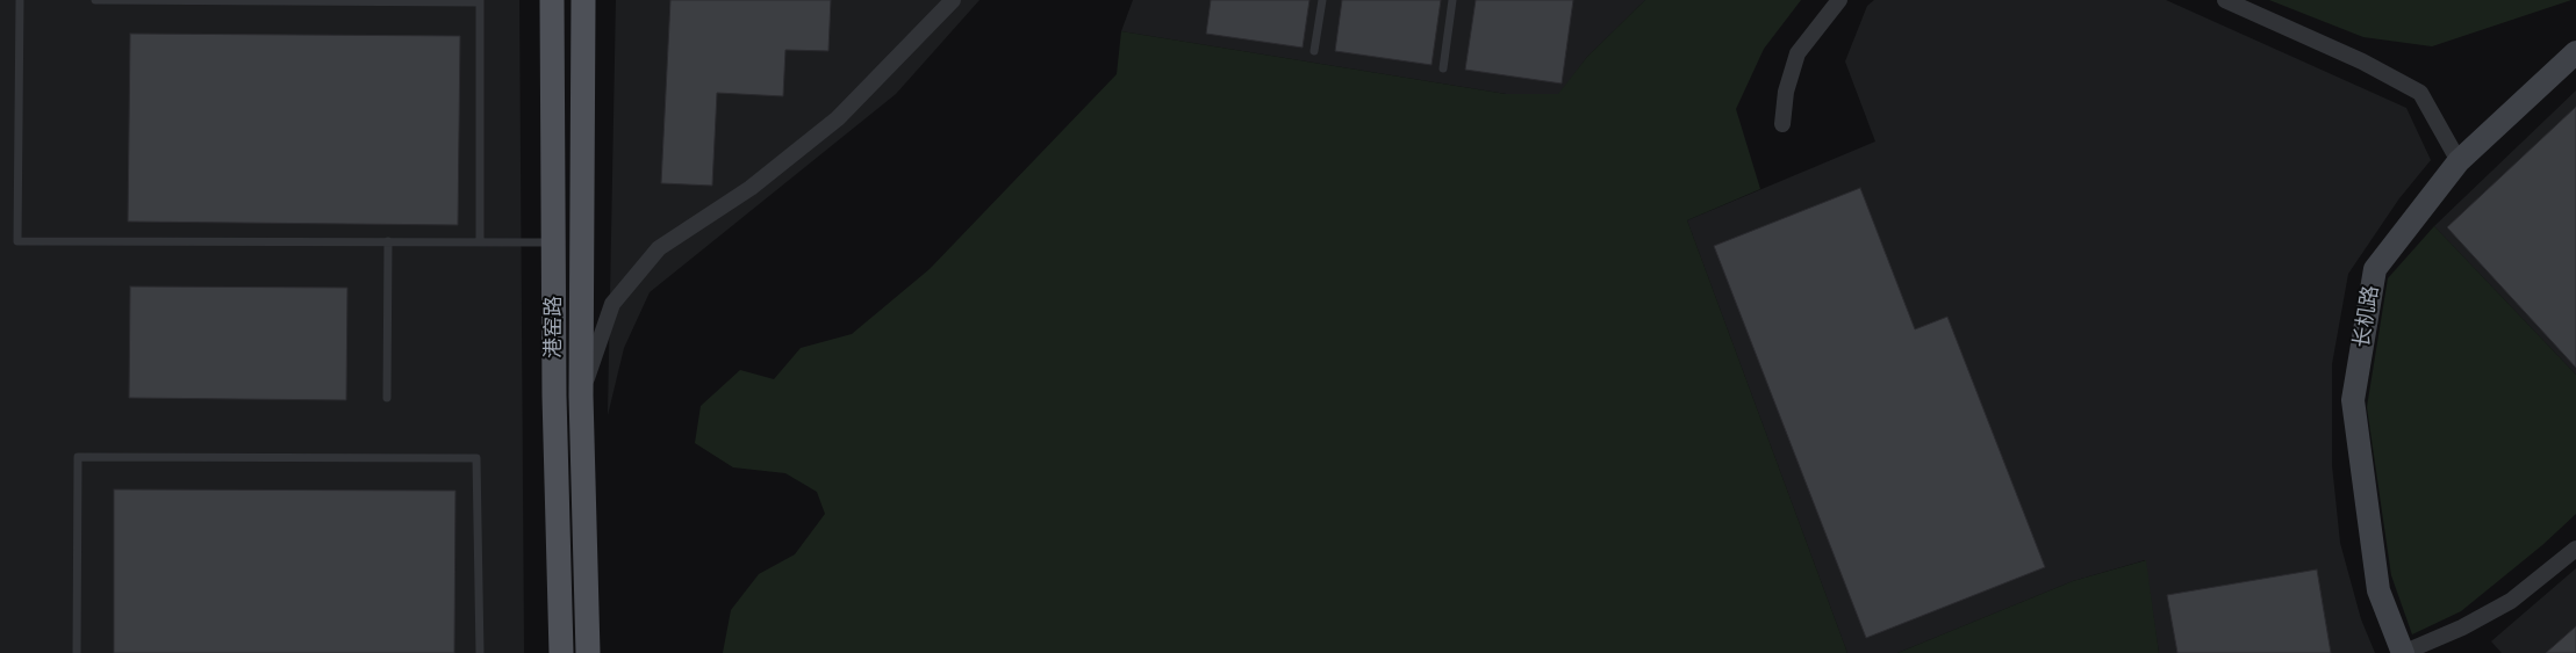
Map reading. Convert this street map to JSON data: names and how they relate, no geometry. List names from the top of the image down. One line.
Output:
{"streets":{"main road":["港窑路"],"street":["长机路"]}}
